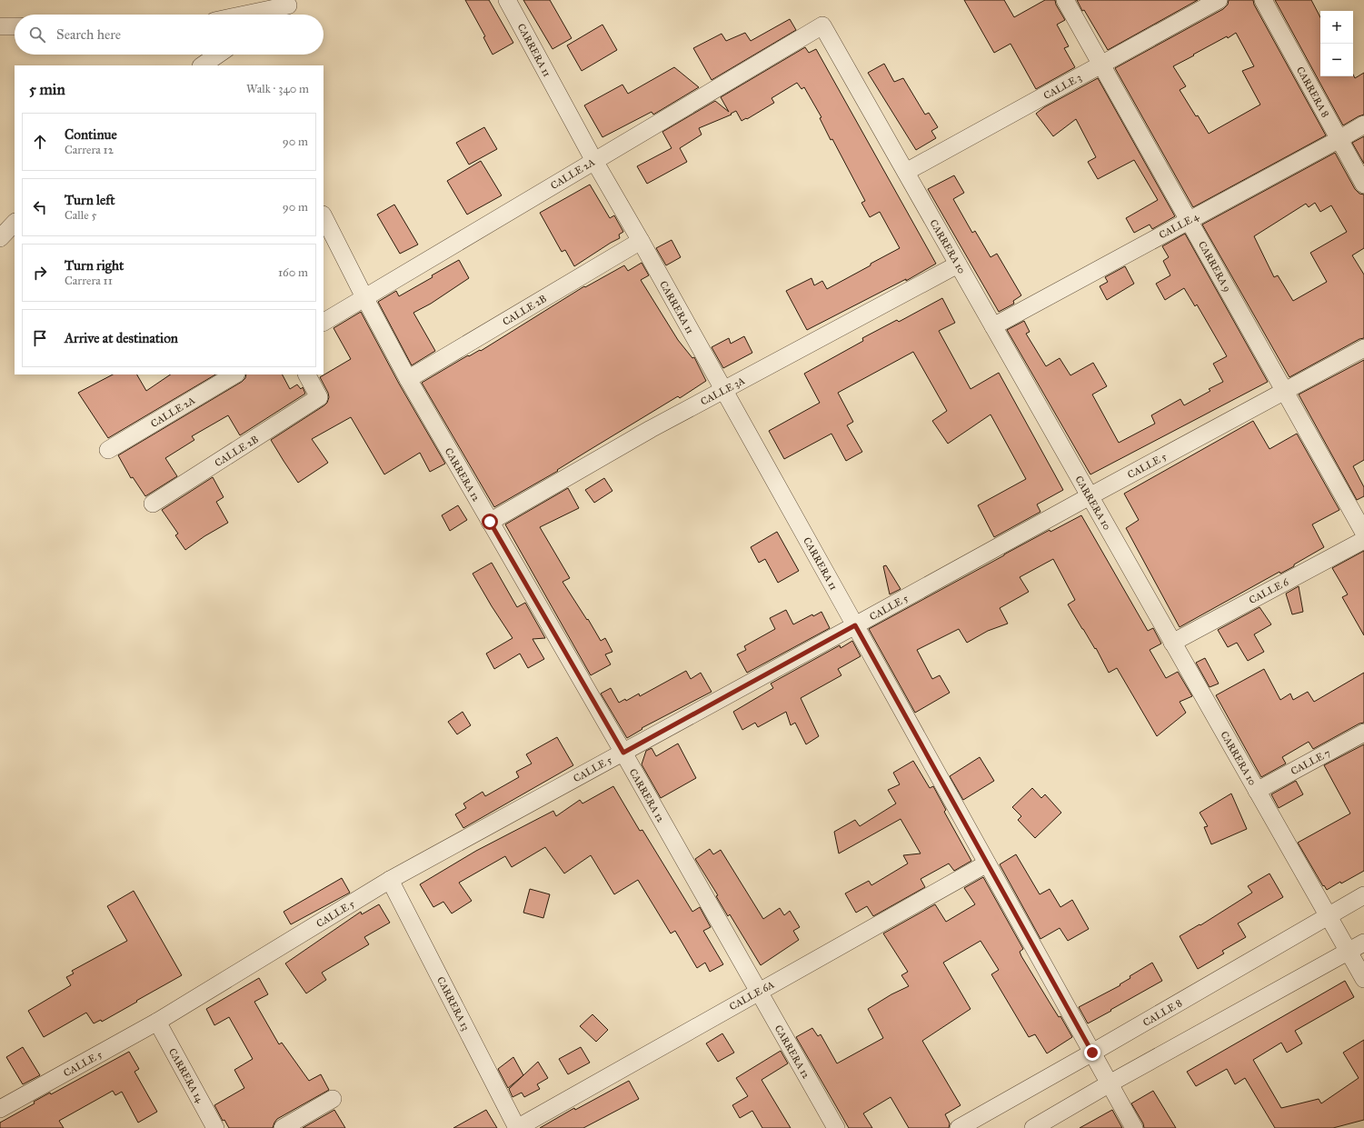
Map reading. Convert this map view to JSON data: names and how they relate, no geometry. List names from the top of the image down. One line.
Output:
{"streets":{"street":["CARRERA 11","CALLE 3","CARRERA 8","CALLE 2A","CALLE 4","CARRERA 10","CARRERA 9","CALLE 2B","CALLE 3A","CALLE 5","CARRERA 12","CALLE 6","CALLE 7","CALLE 6A","CARRERA 13","CALLE 8","CARRERA 14"]},"crossings":[["CARRERA 11","CALLE 2A"],["CARRERA 11","CALLE 2B"],["CARRERA 11","CALLE 3A"],["CARRERA 11","CALLE 5"],["CARRERA 11","CALLE 6A"],["CARRERA 11","CALLE 8"],["CALLE 3","CARRERA 10"],["CALLE 3","CARRERA 9"],["CARRERA 8","CALLE 4"],["CALLE 2A","CARRERA 10"],["CALLE 2A","CARRERA 12"],["CALLE 4","CARRERA 10"],["CALLE 4","CARRERA 9"],["CARRERA 10","CALLE 3A"],["CARRERA 10","CALLE 5"],["CARRERA 10","CALLE 6"],["CARRERA 10","CALLE 7"],["CARRERA 10","CALLE 8"],["CARRERA 9","CALLE 5"],["CALLE 2B","CARRERA 12"],["CALLE 3A","CARRERA 12"],["CALLE 5","CARRERA 12"],["CALLE 5","CARRERA 13"],["CALLE 5","CARRERA 14"],["CARRERA 12","CALLE 6A"],["CALLE 6A","CARRERA 13"]],"page":{"map_buttons":["+","−"],"search":"Search here","heading":["5 min","Walk · 340 m"],"list":[["Continue","Carrera 12","90 m"],["Turn left","Calle 5","90 m"],["Turn right","Carrera 11","160 m"],"Arrive at destination"]}}
